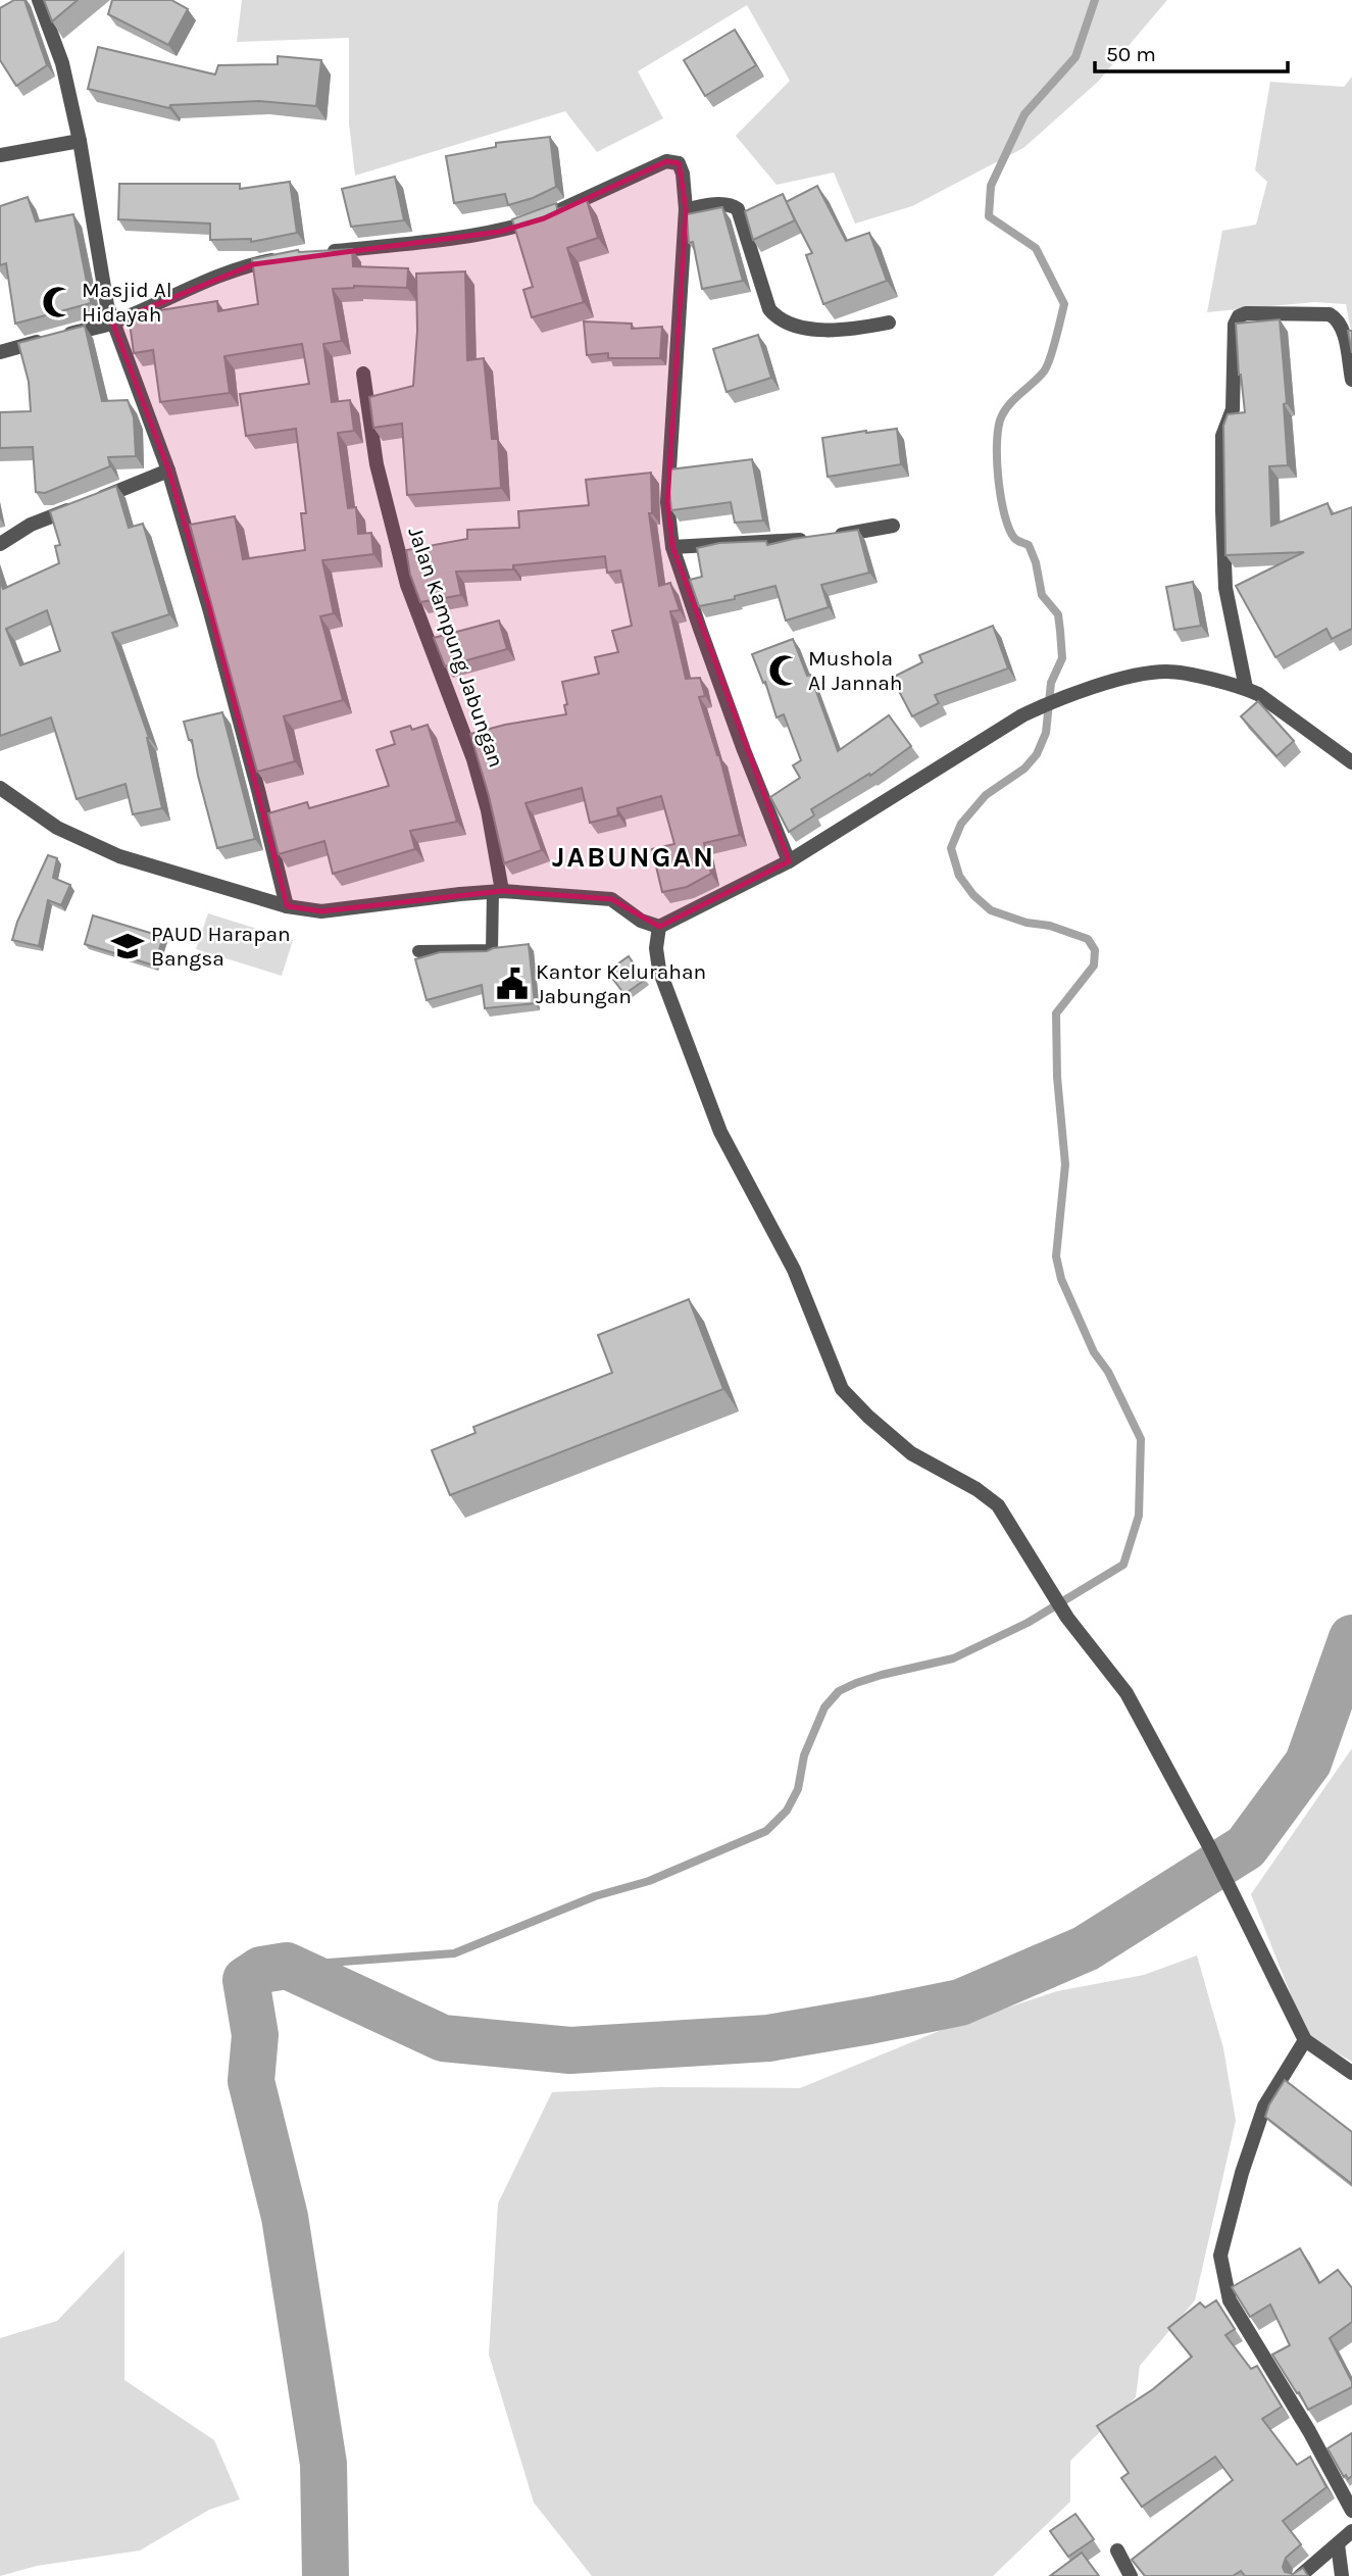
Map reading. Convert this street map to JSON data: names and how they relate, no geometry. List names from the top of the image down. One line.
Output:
{"streets":{"street":["Jalan Kampung Jabungan"]},"districts":["JABUNGAN"],"places":{"mosque":["Masjid Al Hidayah","Mushola Al Jannah"],"school or university":["PAUD Harapan Bangsa"],"public building":["Kantor Kelurahan Jabungan"]},"scale_bar":"50 m"}
